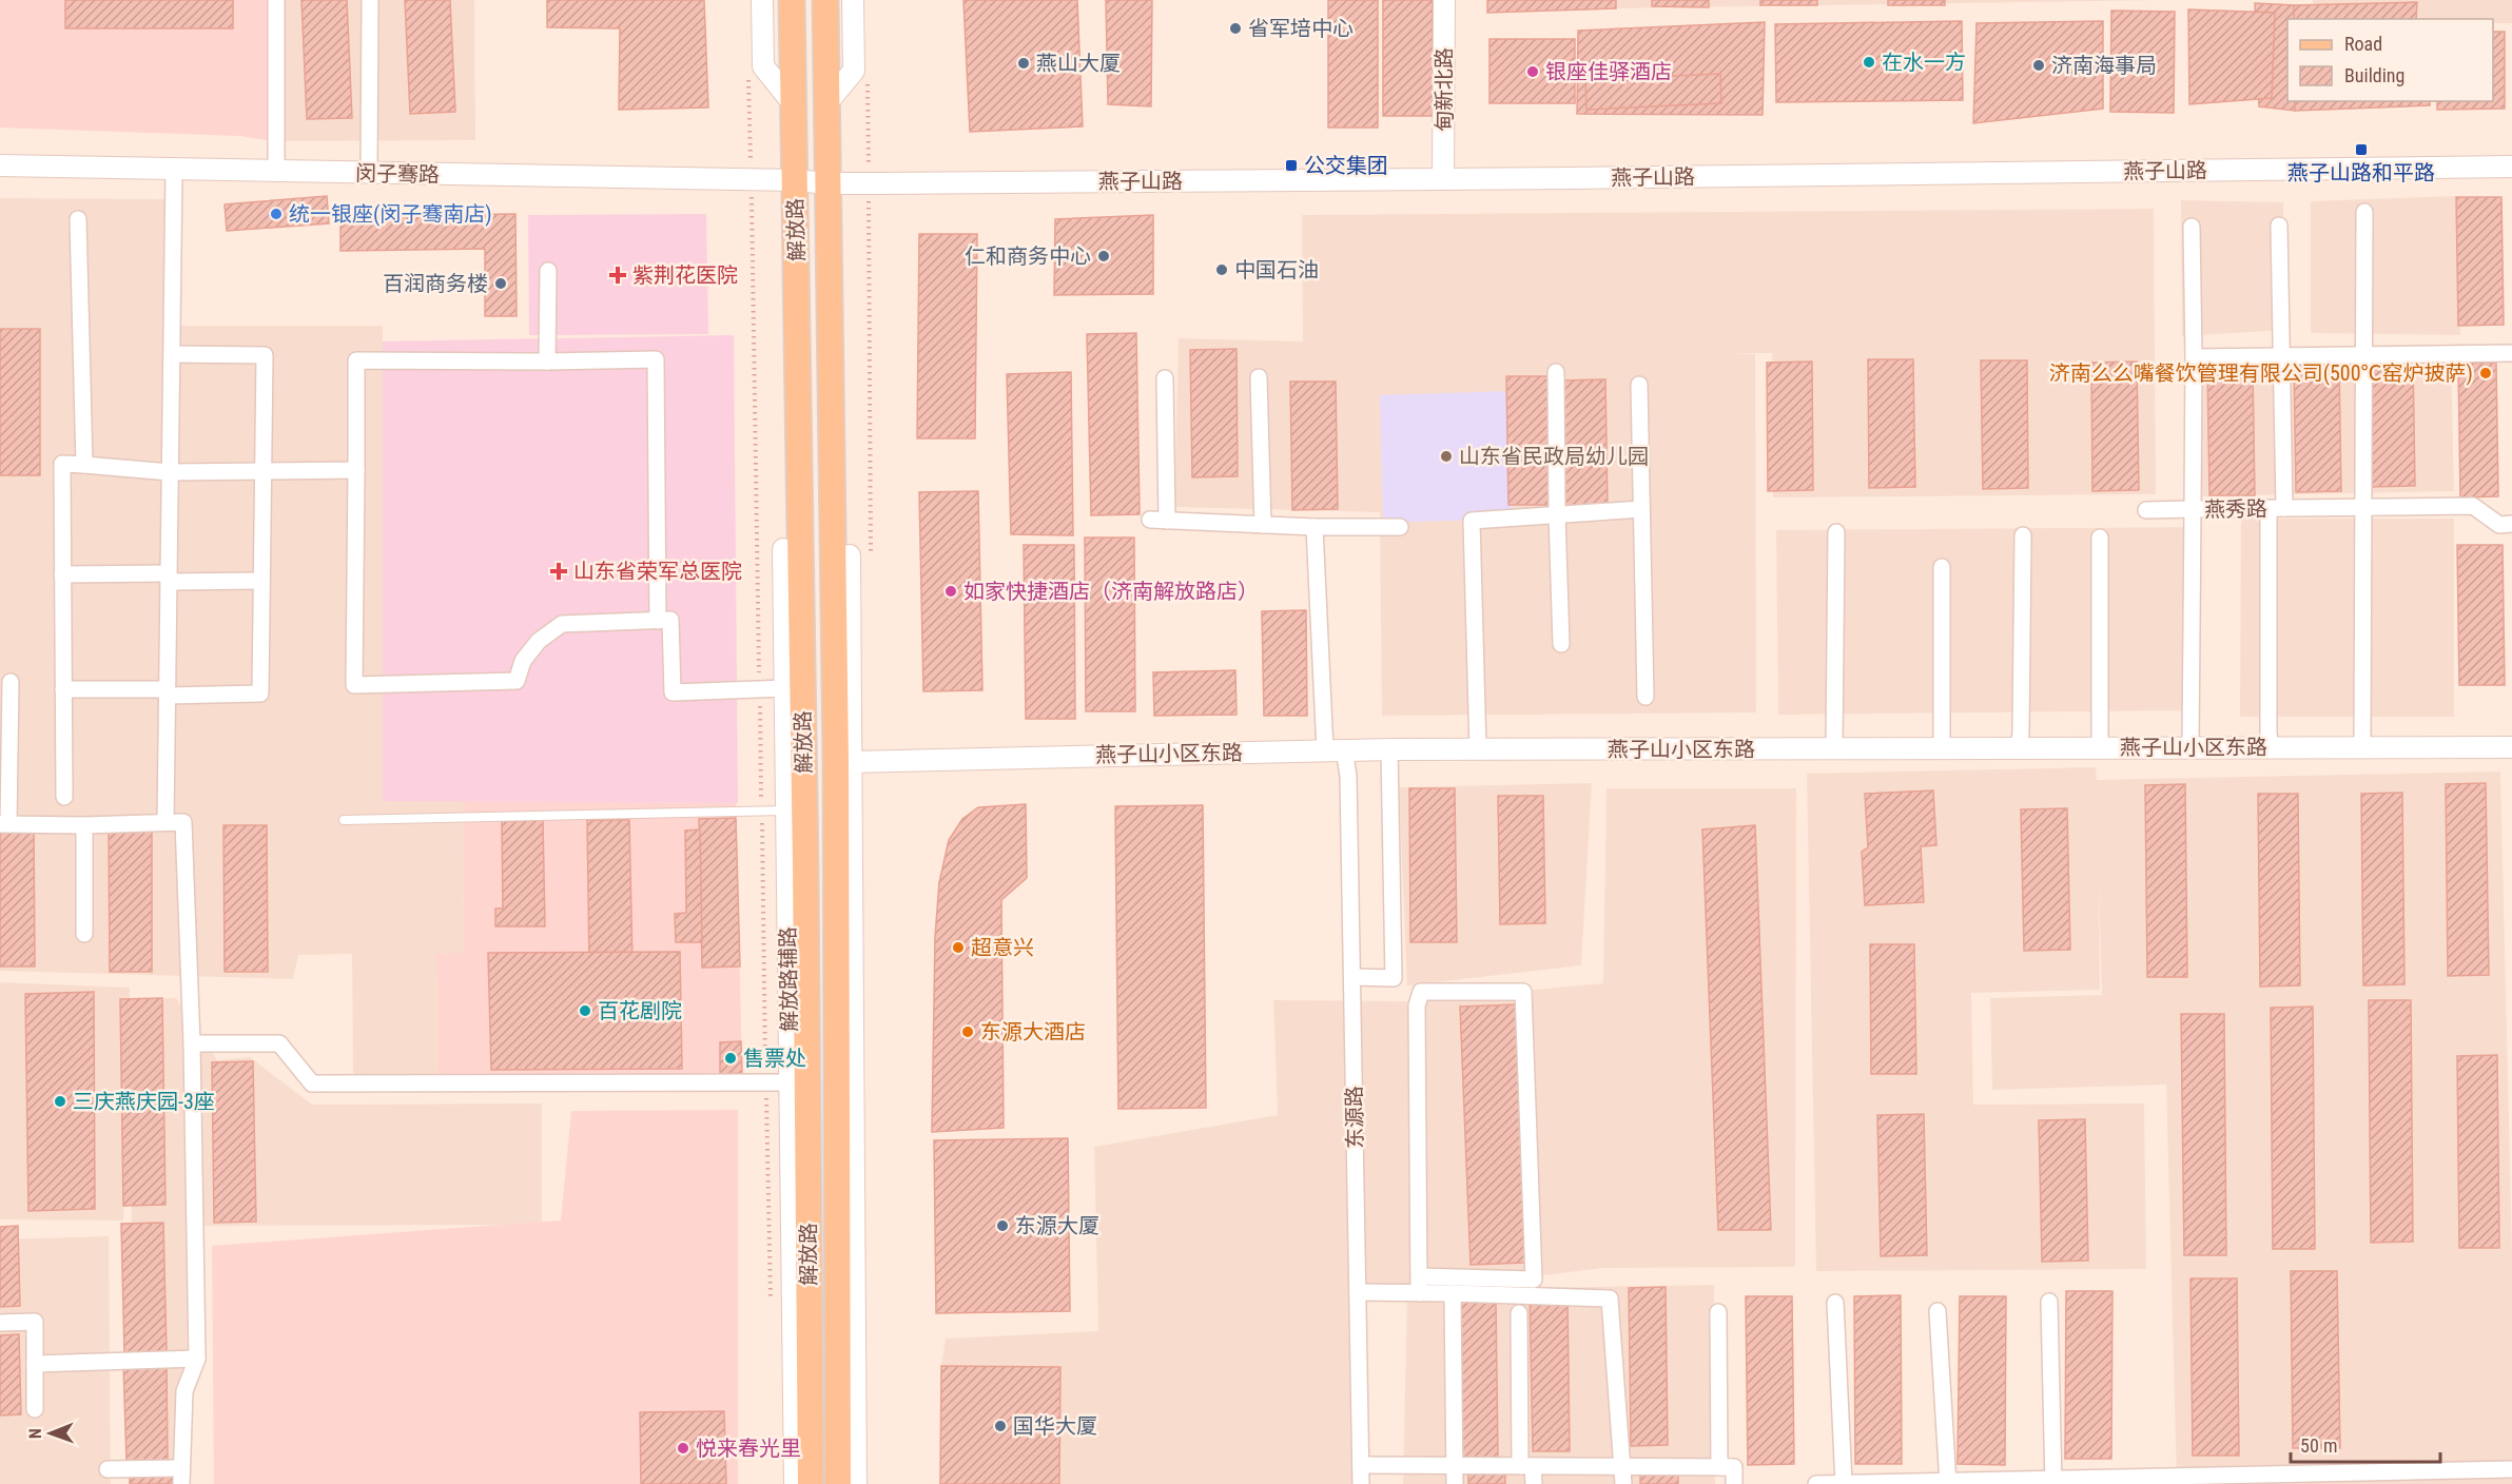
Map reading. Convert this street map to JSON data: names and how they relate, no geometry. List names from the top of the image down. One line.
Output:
{"streets":{"main road":["解放路"],"street":["甸新北路","燕子山路","闵子骞路","燕秀路","燕子山小区东路","解放路辅路","东源路"]},"crossings":[["甸新北路","燕子山路"],["燕子山路","闵子骞路"],["燕子山路","解放路"],["闵子骞路","解放路"],["燕秀路","燕子山小区东路"],["燕子山小区东路","东源路"]],"places":{"other":["省军培中心","在水一方","燕山大厦","济南海事局","银座佳驿酒店","统一银座(闵子骞南店)","仁和商务中心","中国石油","百润商务楼","济南么么嘴餐饮管理有限公司(500℃窑炉披萨)","山东省民政局幼儿园","如家快捷酒店（济南解放路店）","超意兴","百花剧院","东源大酒店","售票处","三庆燕庆园-3座","东源大厦","国华大厦","悦来春光里"],"transit":["燕子山路和平路","公交集团"],"health":["紫荆花医院","山东省荣军总医院"]},"legend":["Road","Building"],"scale_bar":"50 m","north":"left"}
